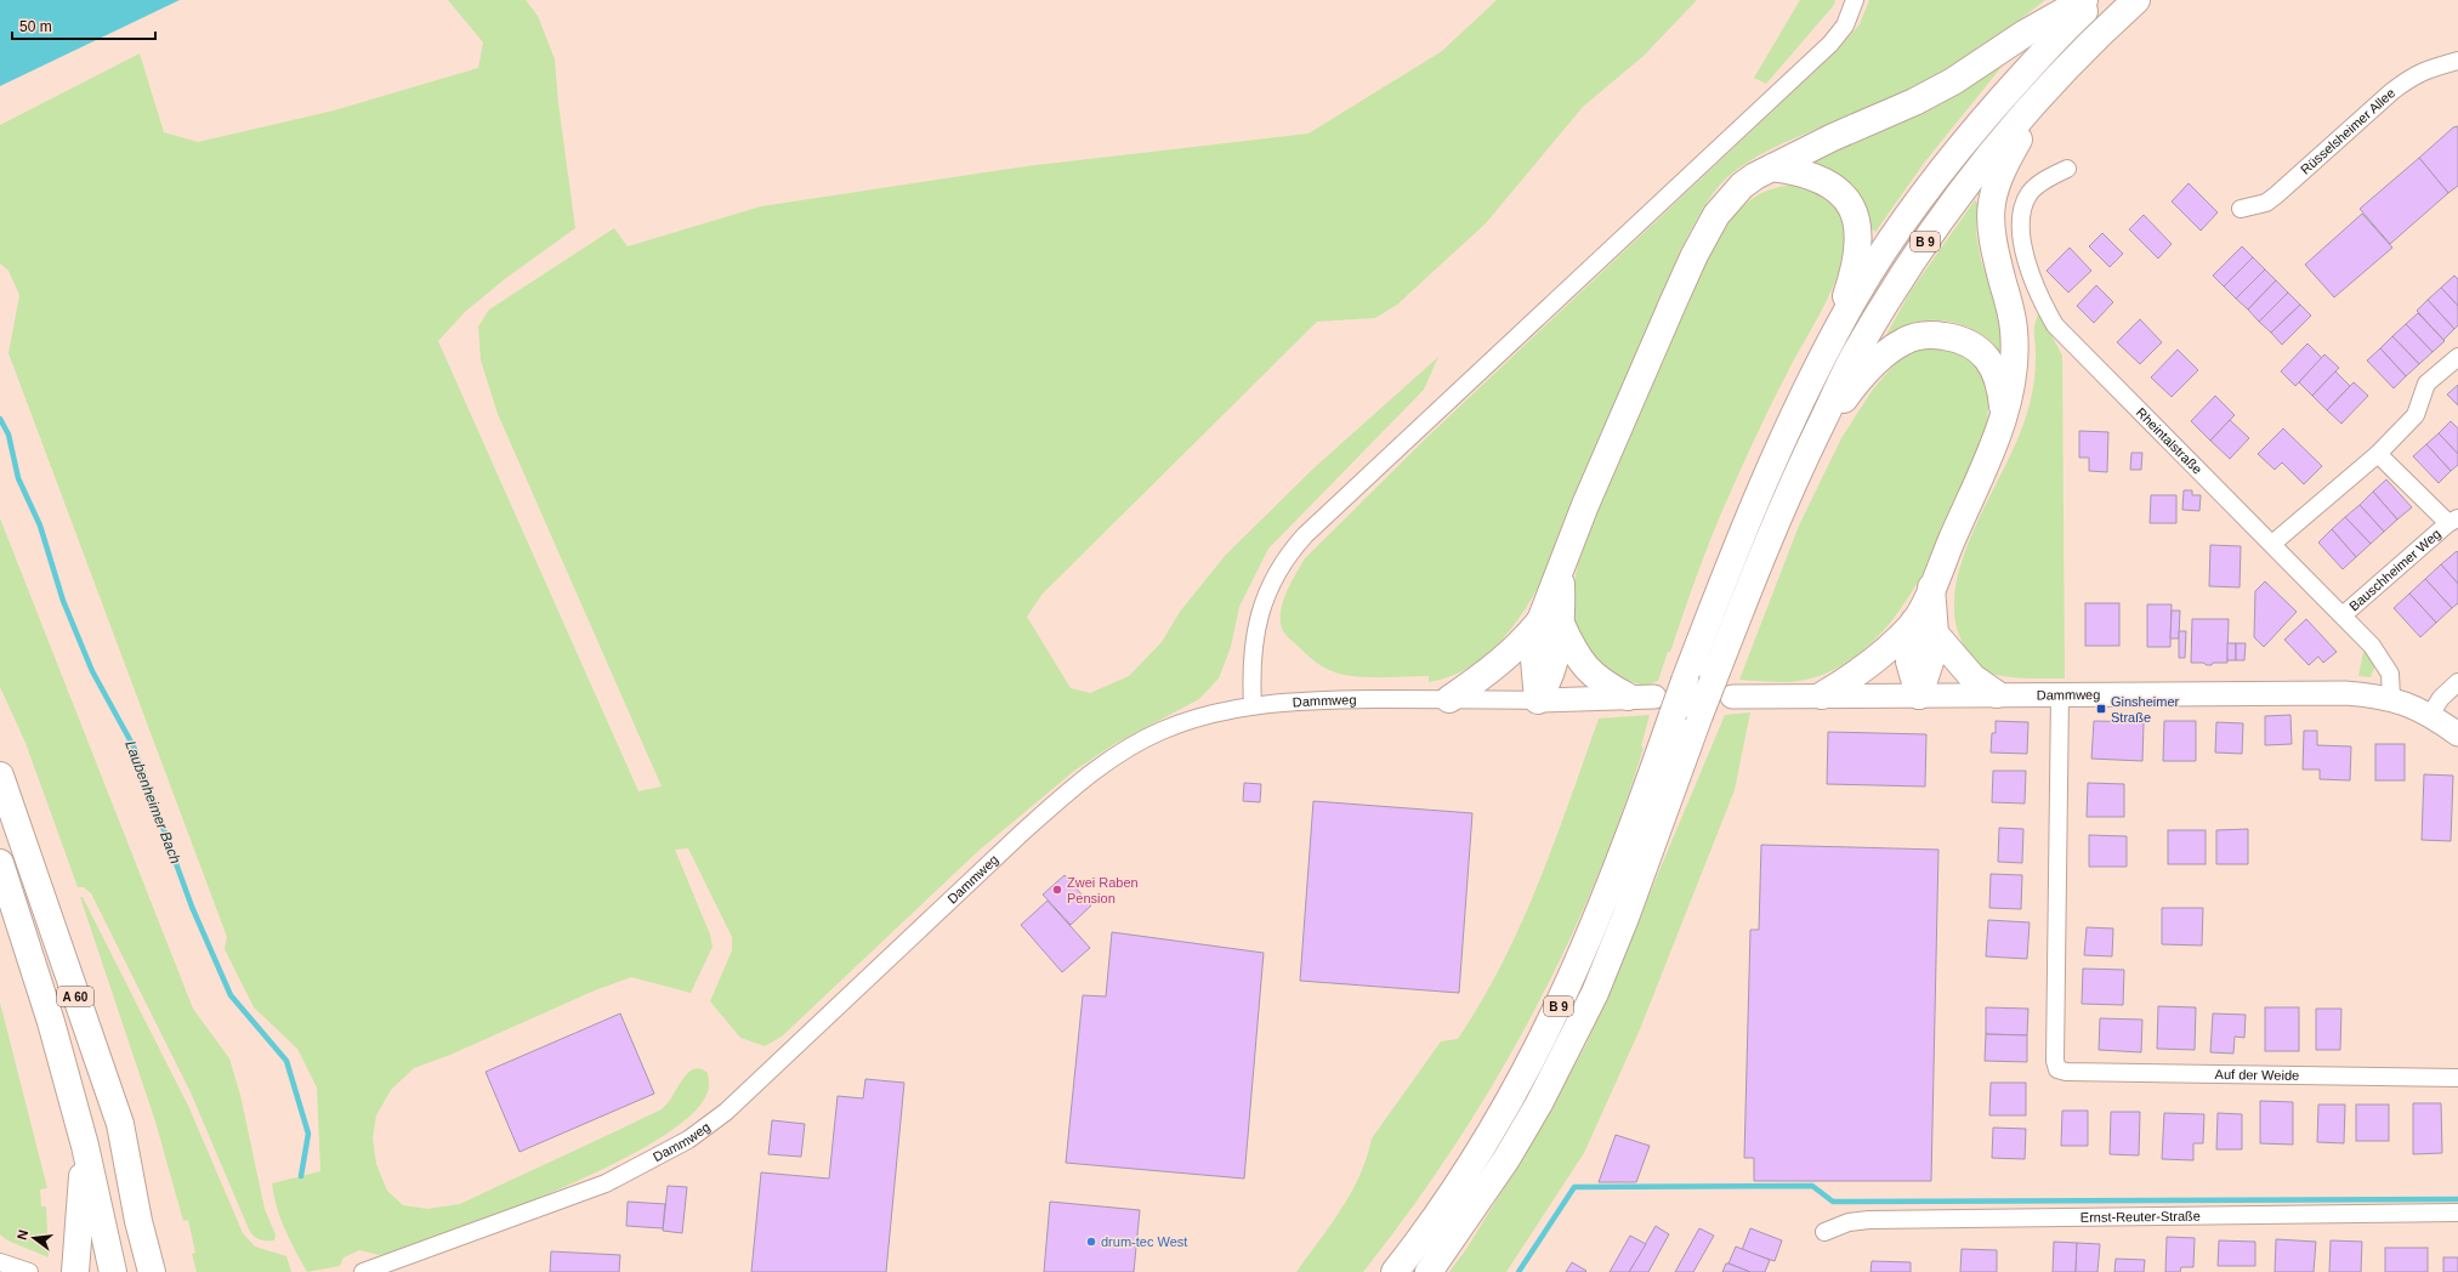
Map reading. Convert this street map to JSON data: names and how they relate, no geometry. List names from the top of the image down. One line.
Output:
{"streets":{"highway":["B 9","A 60"],"street":["Rüsselsheimer Allee","Rheintalstraße","Bauschheimer Weg","Dammweg","Auf der Weide","Ernst-Reuter-Straße"]},"crossings":[["B 9","Dammweg"],["Rheintalstraße","Bauschheimer Weg"],["Rheintalstraße","Dammweg"],["Dammweg","Auf der Weide"]],"water":["Laubenheimer Bach"],"places":{"transit":["Ginsheimer Straße"],"other":["Zwei Raben Pension","drum-tec West"]},"scale_bar":"50 m","north":"left"}
